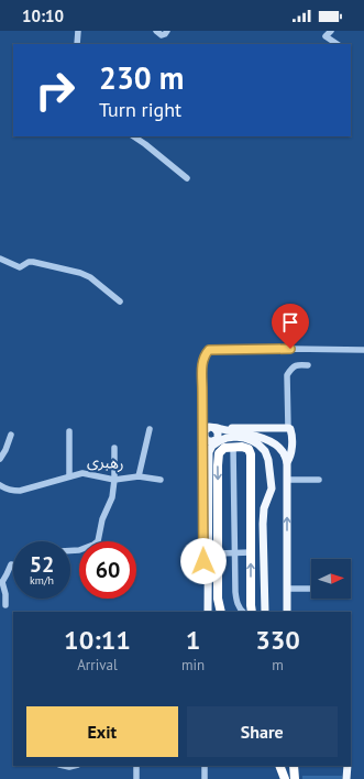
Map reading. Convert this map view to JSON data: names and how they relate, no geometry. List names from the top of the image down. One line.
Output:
{"streets":{"street":["رهبری"]},"north":"right","page":{"status":"10:10","turn":["230 m","Turn right"],"speed":"52 km/h","limit":"60","eta":["10:11","Arrival","1","min","330","m"],"buttons":["Exit","Share"]}}
